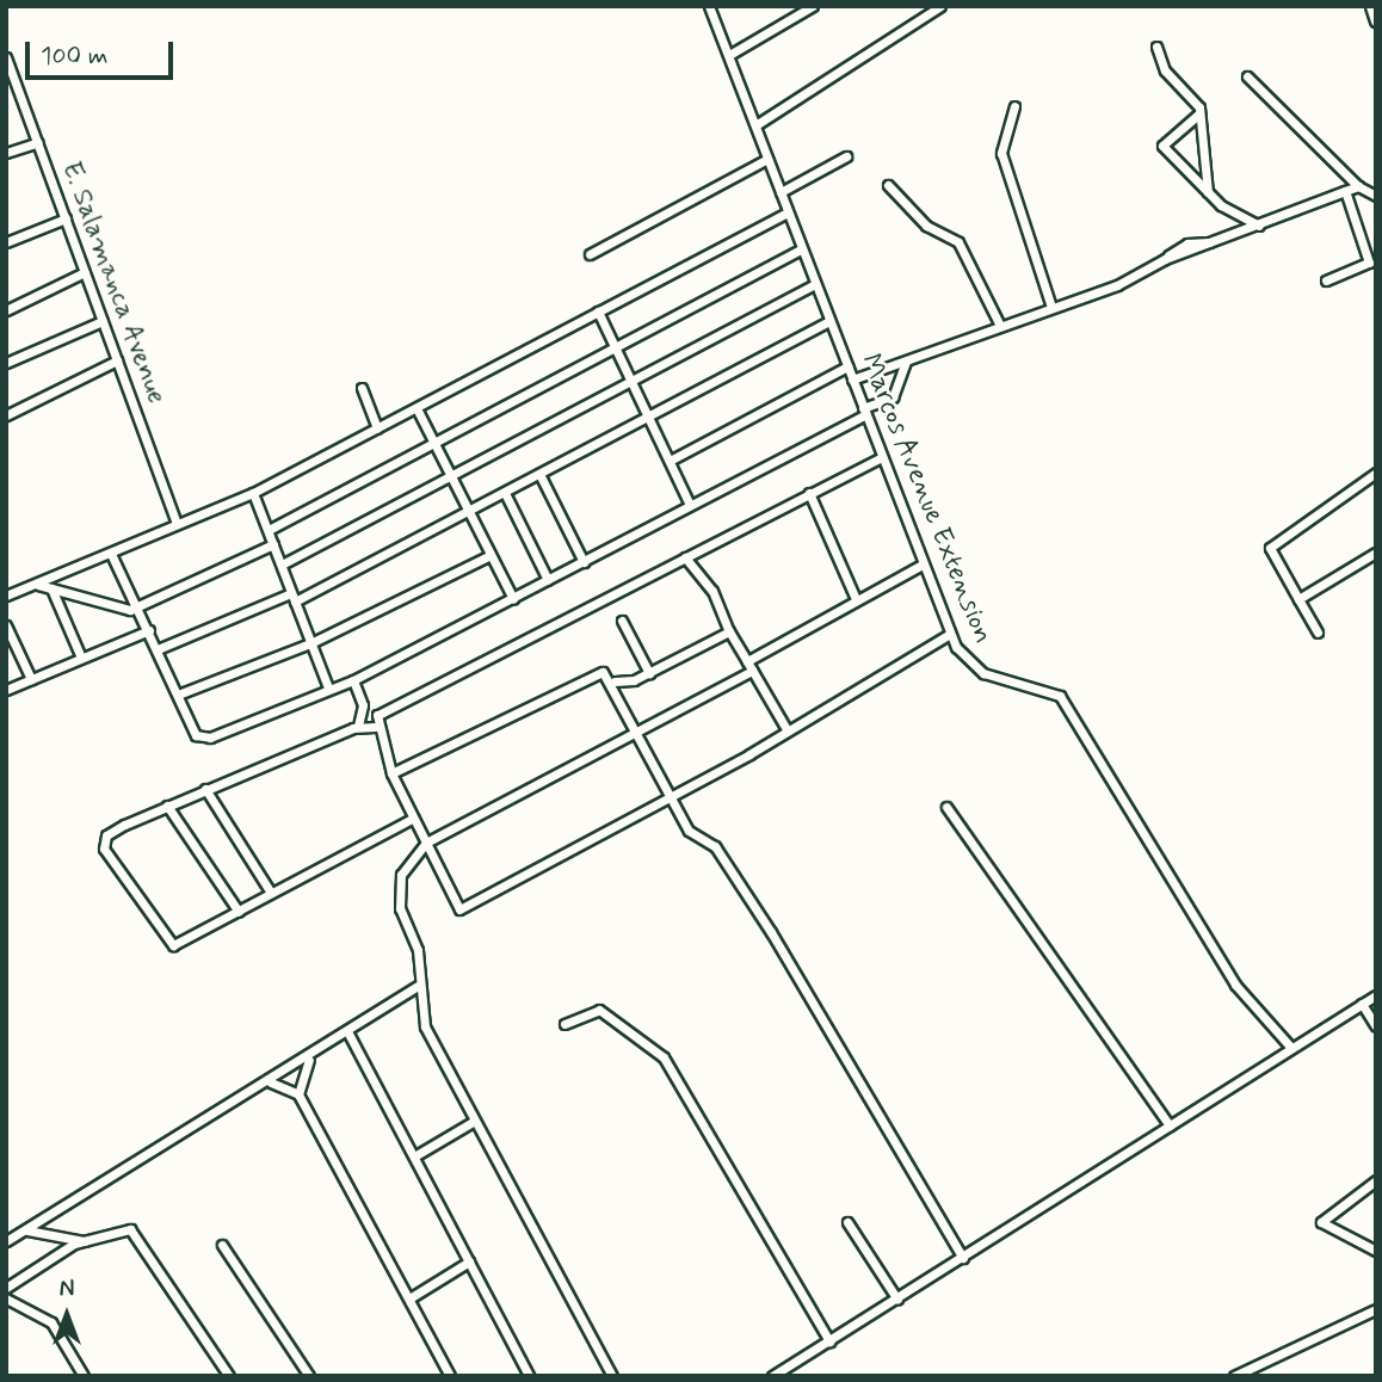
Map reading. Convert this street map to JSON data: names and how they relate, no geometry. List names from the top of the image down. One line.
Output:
{"streets":{"street":["E. Salamanca Avenue","Marcos Avenue Extension"]},"scale_bar":"100 m","north":"top"}
